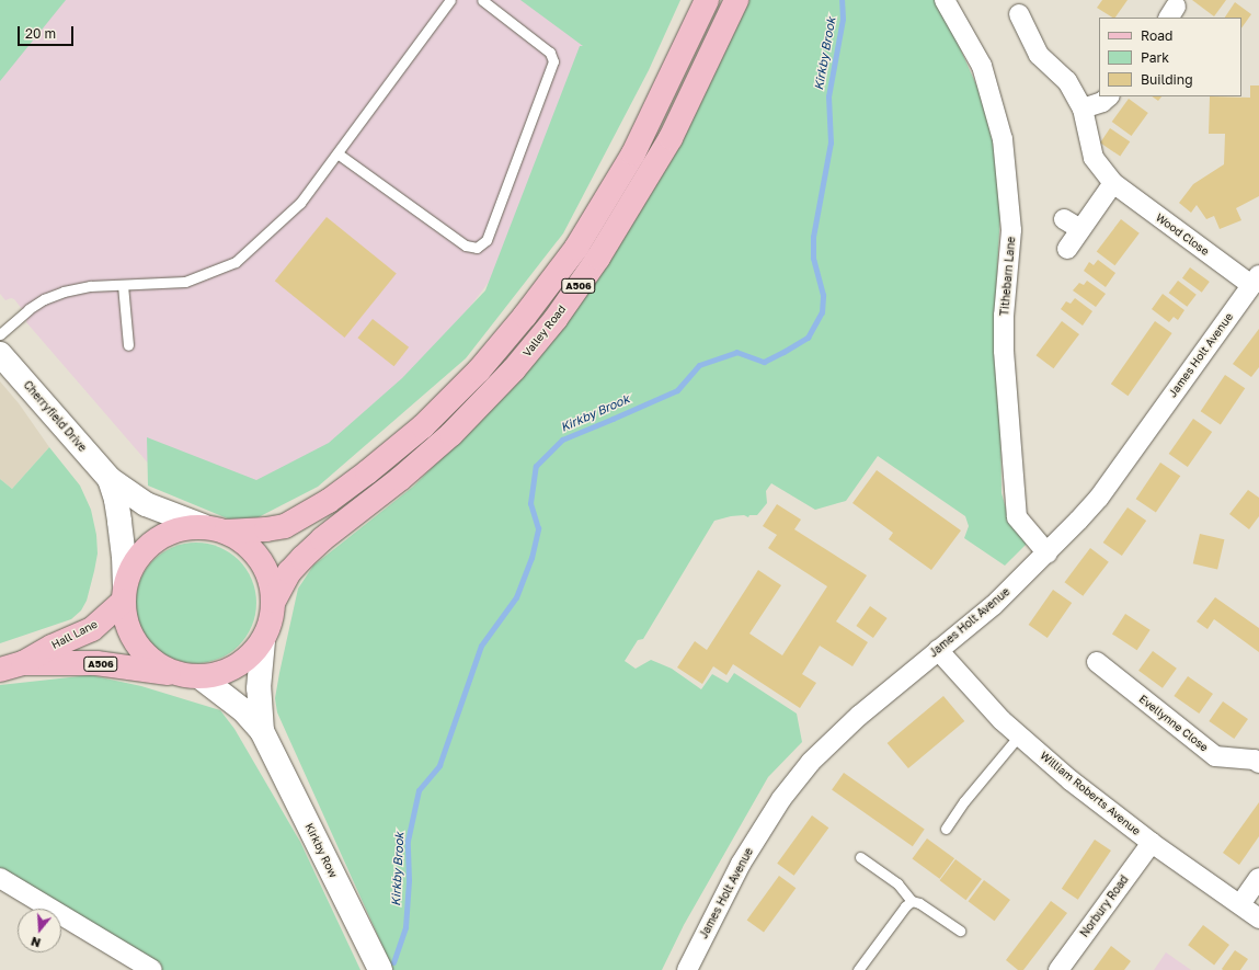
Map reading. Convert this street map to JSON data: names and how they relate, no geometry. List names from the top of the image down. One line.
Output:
{"streets":{"main road":["A506","Valley Road","Hall Lane"],"street":["Wood Close","Tithebarn Lane","James Holt Avenue","Cherryfield Drive","Evellynne Close","William Roberts Avenue","Kirkby Row","Norbury Road"]},"crossings":[["Wood Close","James Holt Avenue"],["Tithebarn Lane","James Holt Avenue"],["A506","Valley Road"],["A506","Cherryfield Drive"],["A506","Hall Lane"],["A506","Kirkby Row"],["Valley Road","Cherryfield Drive"],["Valley Road","Hall Lane"],["Valley Road","Kirkby Row"],["James Holt Avenue","William Roberts Avenue"],["Cherryfield Drive","Hall Lane"],["Cherryfield Drive","Kirkby Row"],["Hall Lane","Kirkby Row"],["William Roberts Avenue","Norbury Road"]],"water":["Kirkby Brook"],"legend":["Road","Park","Building"],"scale_bar":"20 m","north":"bottom"}
